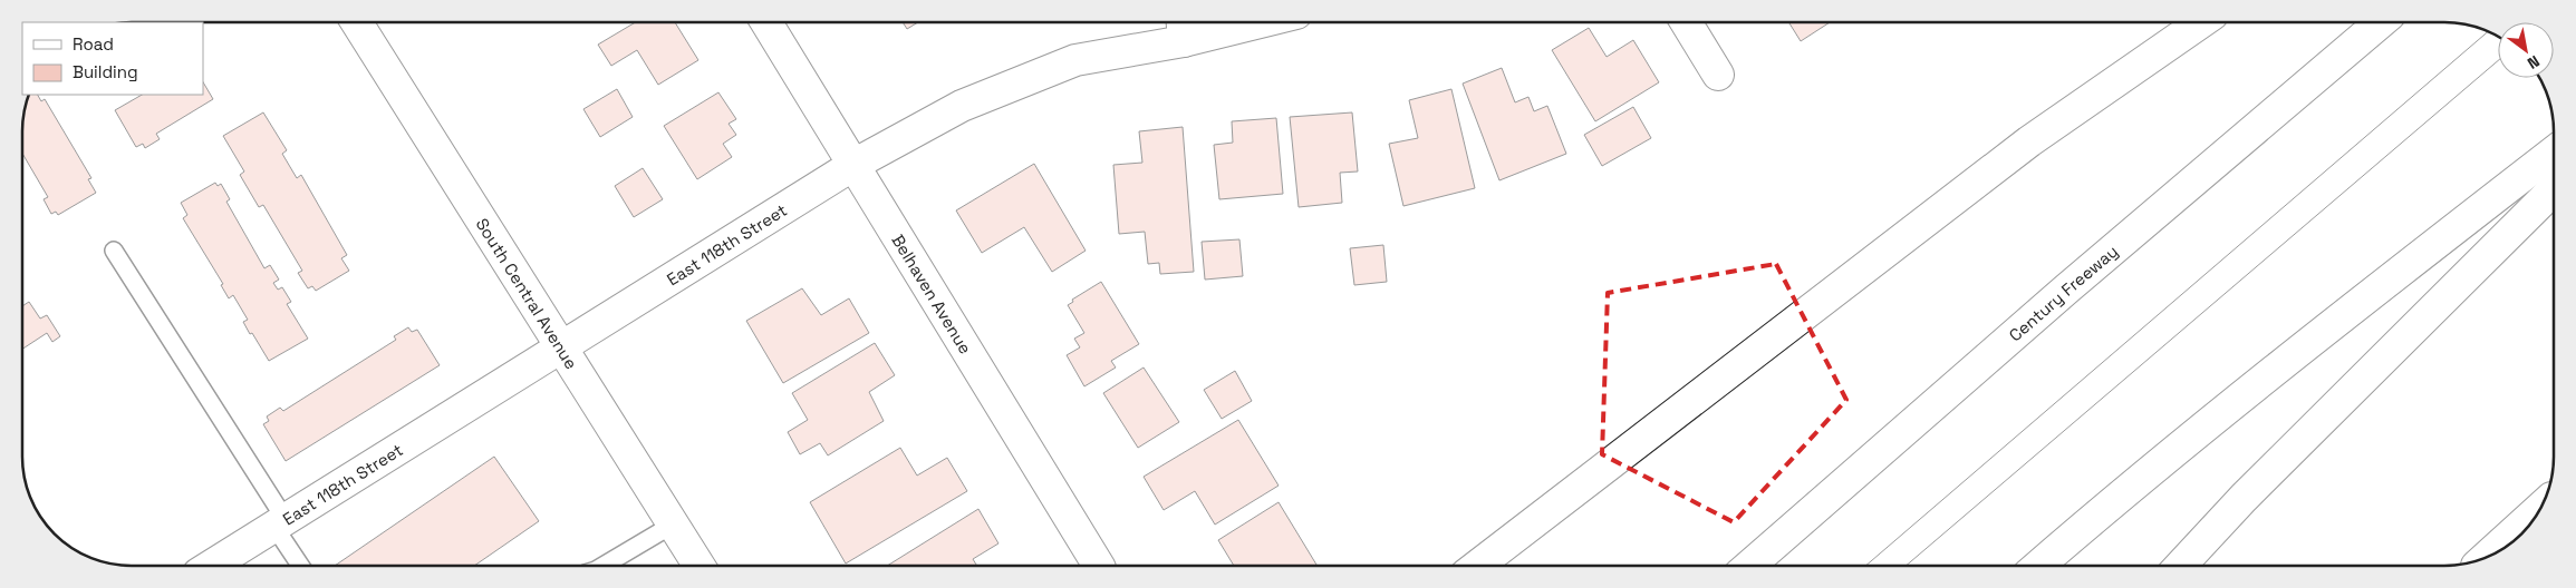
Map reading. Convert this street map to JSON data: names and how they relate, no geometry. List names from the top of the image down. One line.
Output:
{"streets":{"main road":["East 118th Street","Belhaven Avenue","Century Freeway","South Central Avenue"]},"crossings":[["East 118th Street","Belhaven Avenue"],["East 118th Street","South Central Avenue"]],"legend":["Road","Building"],"north":"bottom right"}
